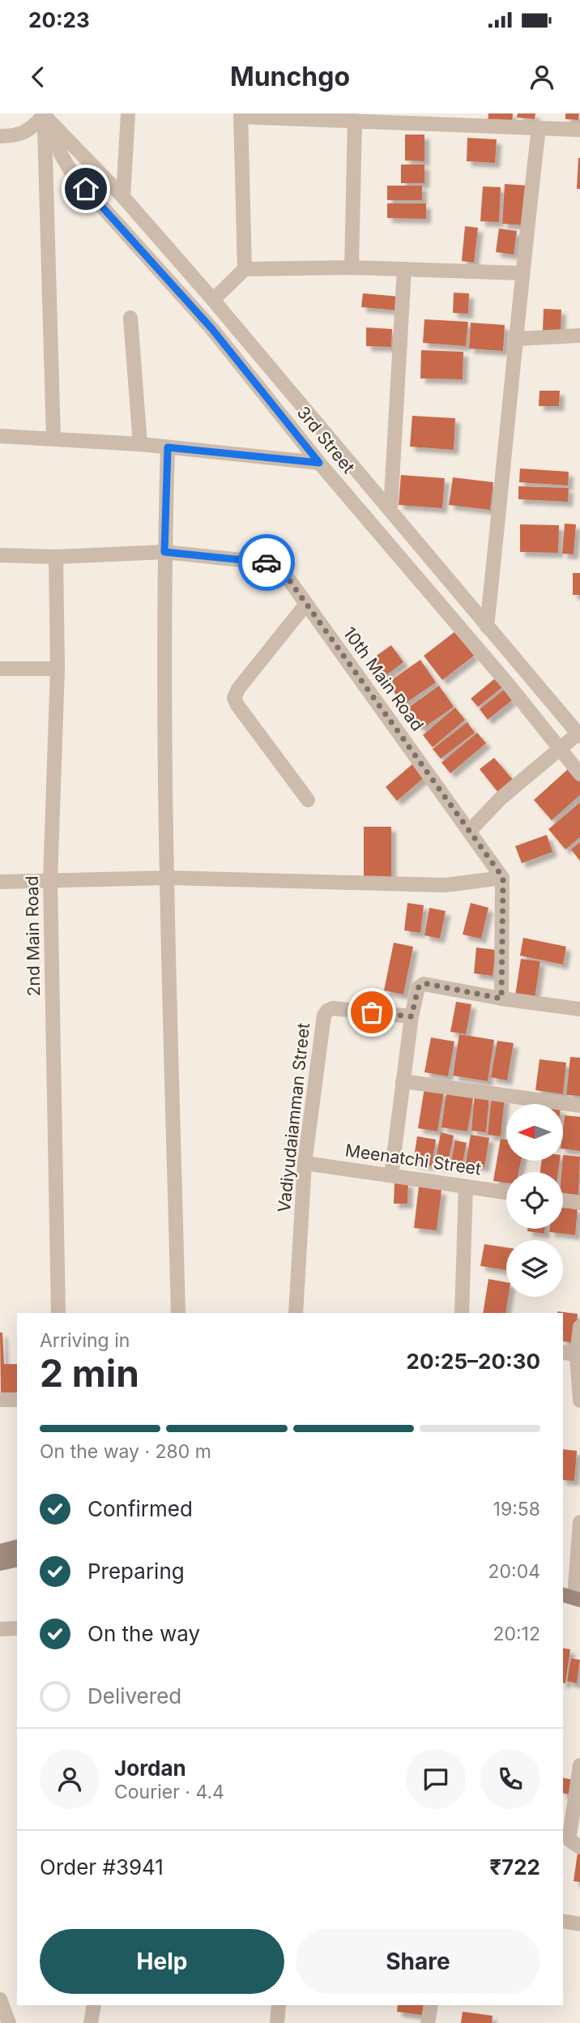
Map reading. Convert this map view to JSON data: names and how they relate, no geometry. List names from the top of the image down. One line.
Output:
{"streets":{"street":["3rd Street","10th Main Road","2nd Main Road","Vadiyudaiamman Street","Meenatchi Street"]},"crossings":[["10th Main Road","2nd Main Road"],["Vadiyudaiamman Street","Meenatchi Street"]],"north":"left","page":{"status":"20:23","header":"Munchgo","heading":["2 min","Arriving in","20:25–20:30"],"panel":["Jordan","Courier · 4.4","Order #3941","₹722"],"bar":"On the way · 280 m","list":[["Confirmed","19:58"],["Preparing","20:04"],["On the way","20:12"],"Delivered"],"buttons":["Help","Share"]}}
